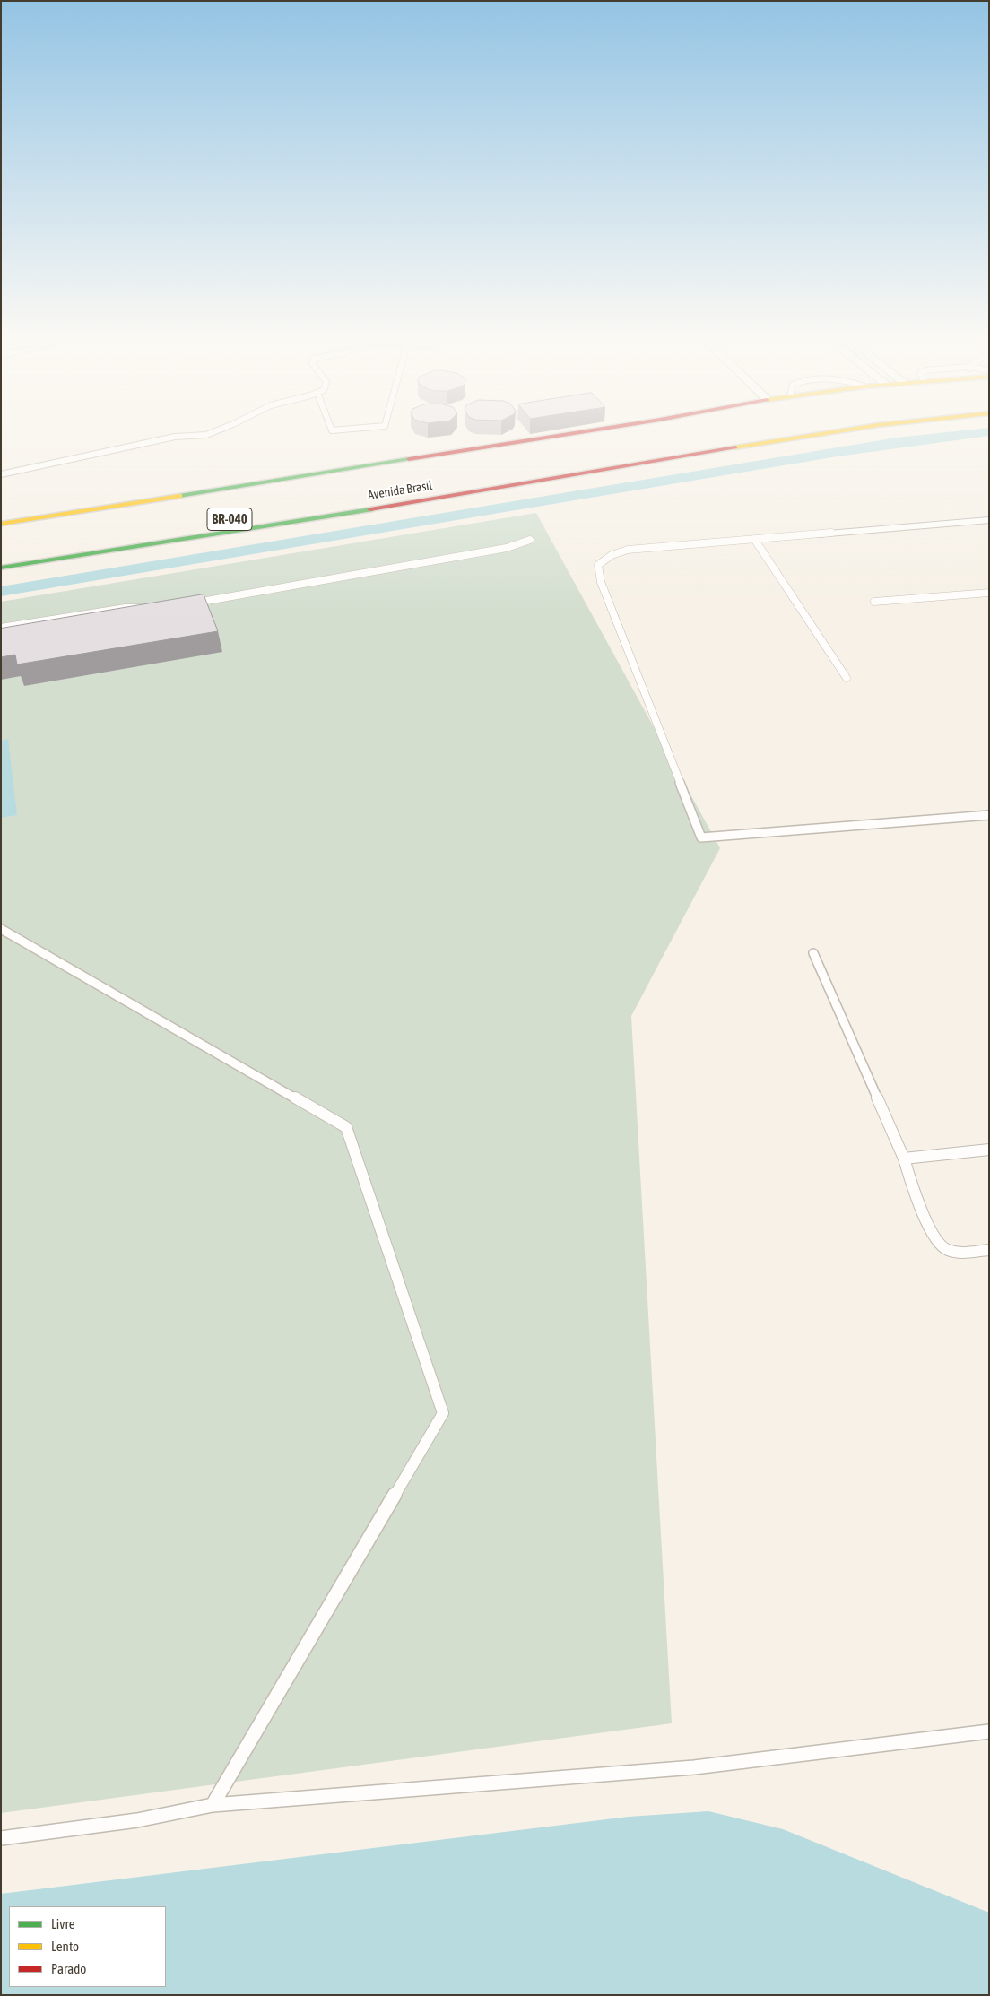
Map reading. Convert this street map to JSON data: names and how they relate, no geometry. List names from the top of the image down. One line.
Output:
{"streets":{"highway":["Avenida Brasil","BR-040"]},"legend":["Livre","Lento","Parado"]}
